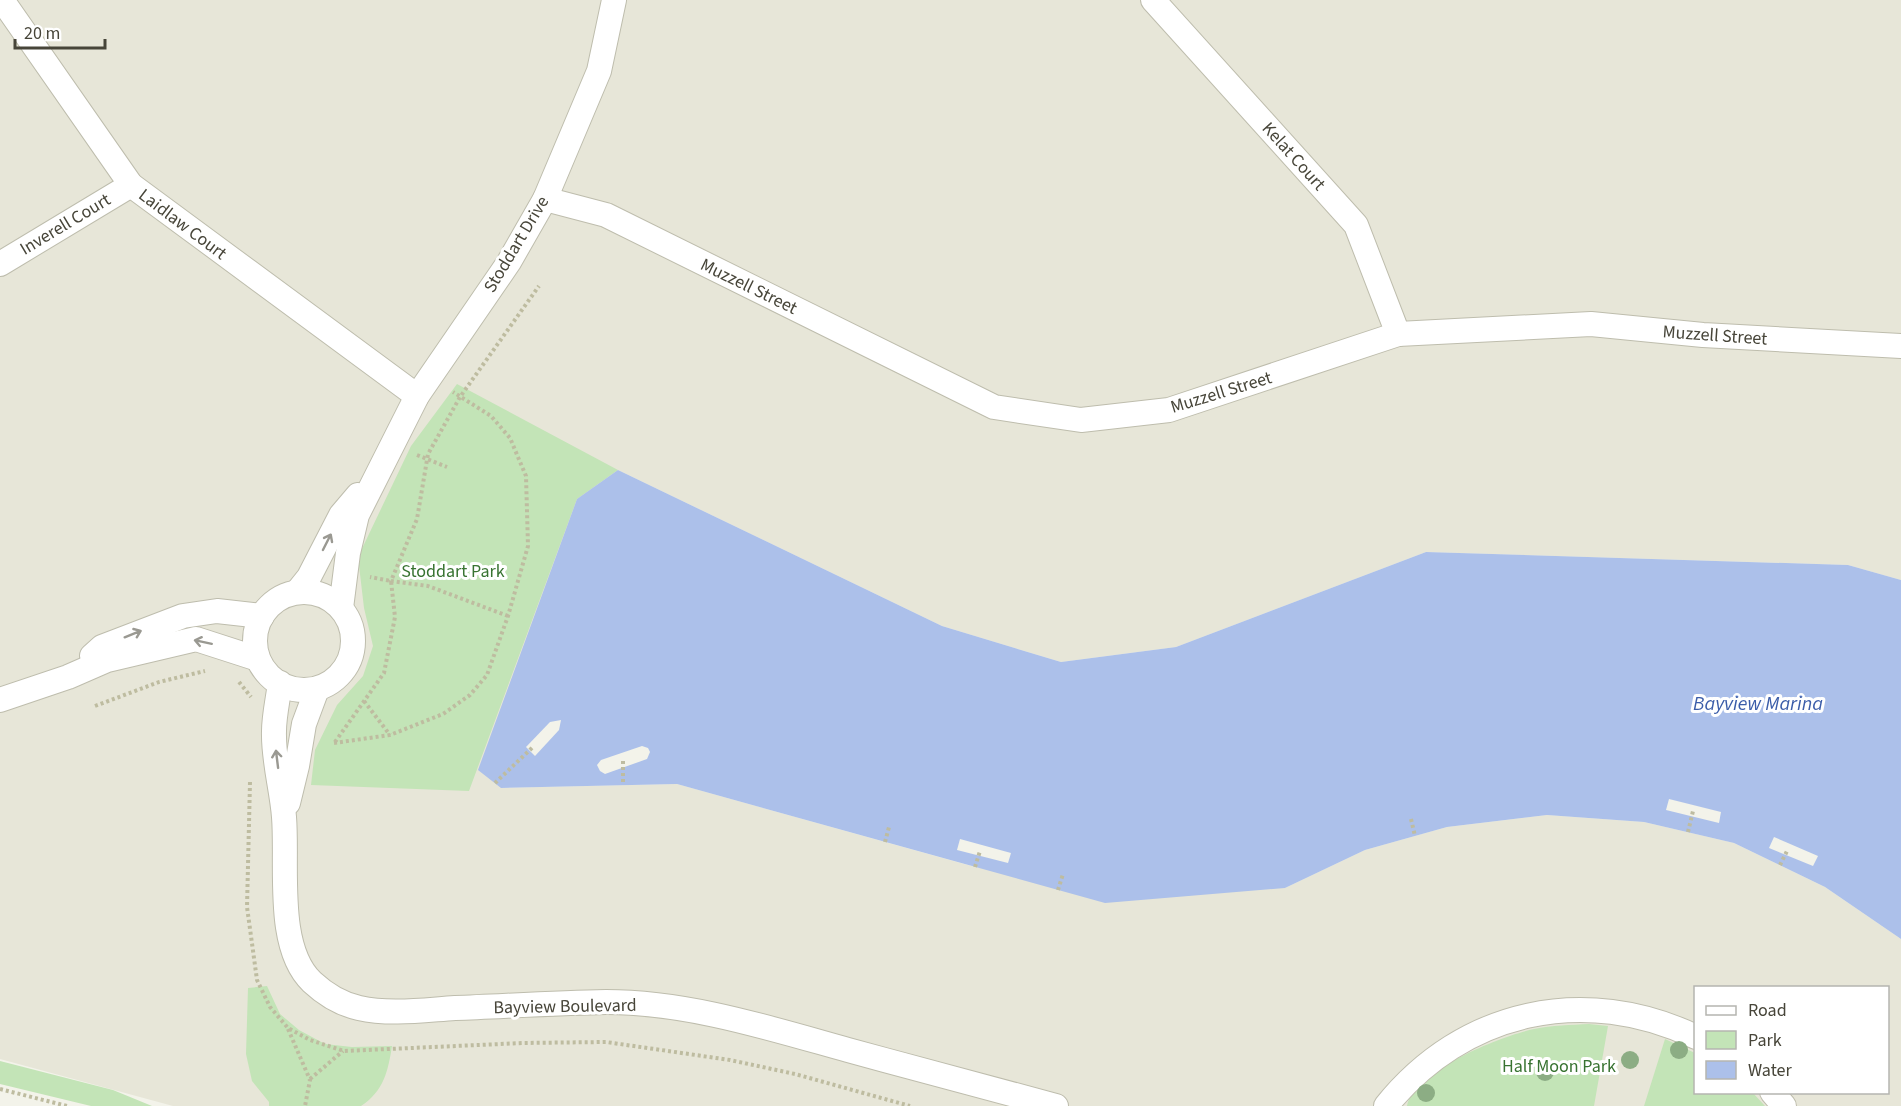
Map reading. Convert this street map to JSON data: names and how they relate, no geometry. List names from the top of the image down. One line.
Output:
{"streets":{"street":["Kelat Court","Inverell Court","Laidlaw Court","Stoddart Drive","Muzzell Street","Bayview Boulevard"]},"crossings":[["Kelat Court","Muzzell Street"],["Inverell Court","Laidlaw Court"],["Laidlaw Court","Stoddart Drive"],["Stoddart Drive","Muzzell Street"],["Stoddart Drive","Bayview Boulevard"]],"water":["Bayview Marina"],"parks":["Stoddart Park","Half Moon Park"],"legend":["Road","Park","Water"],"scale_bar":"20 m"}
